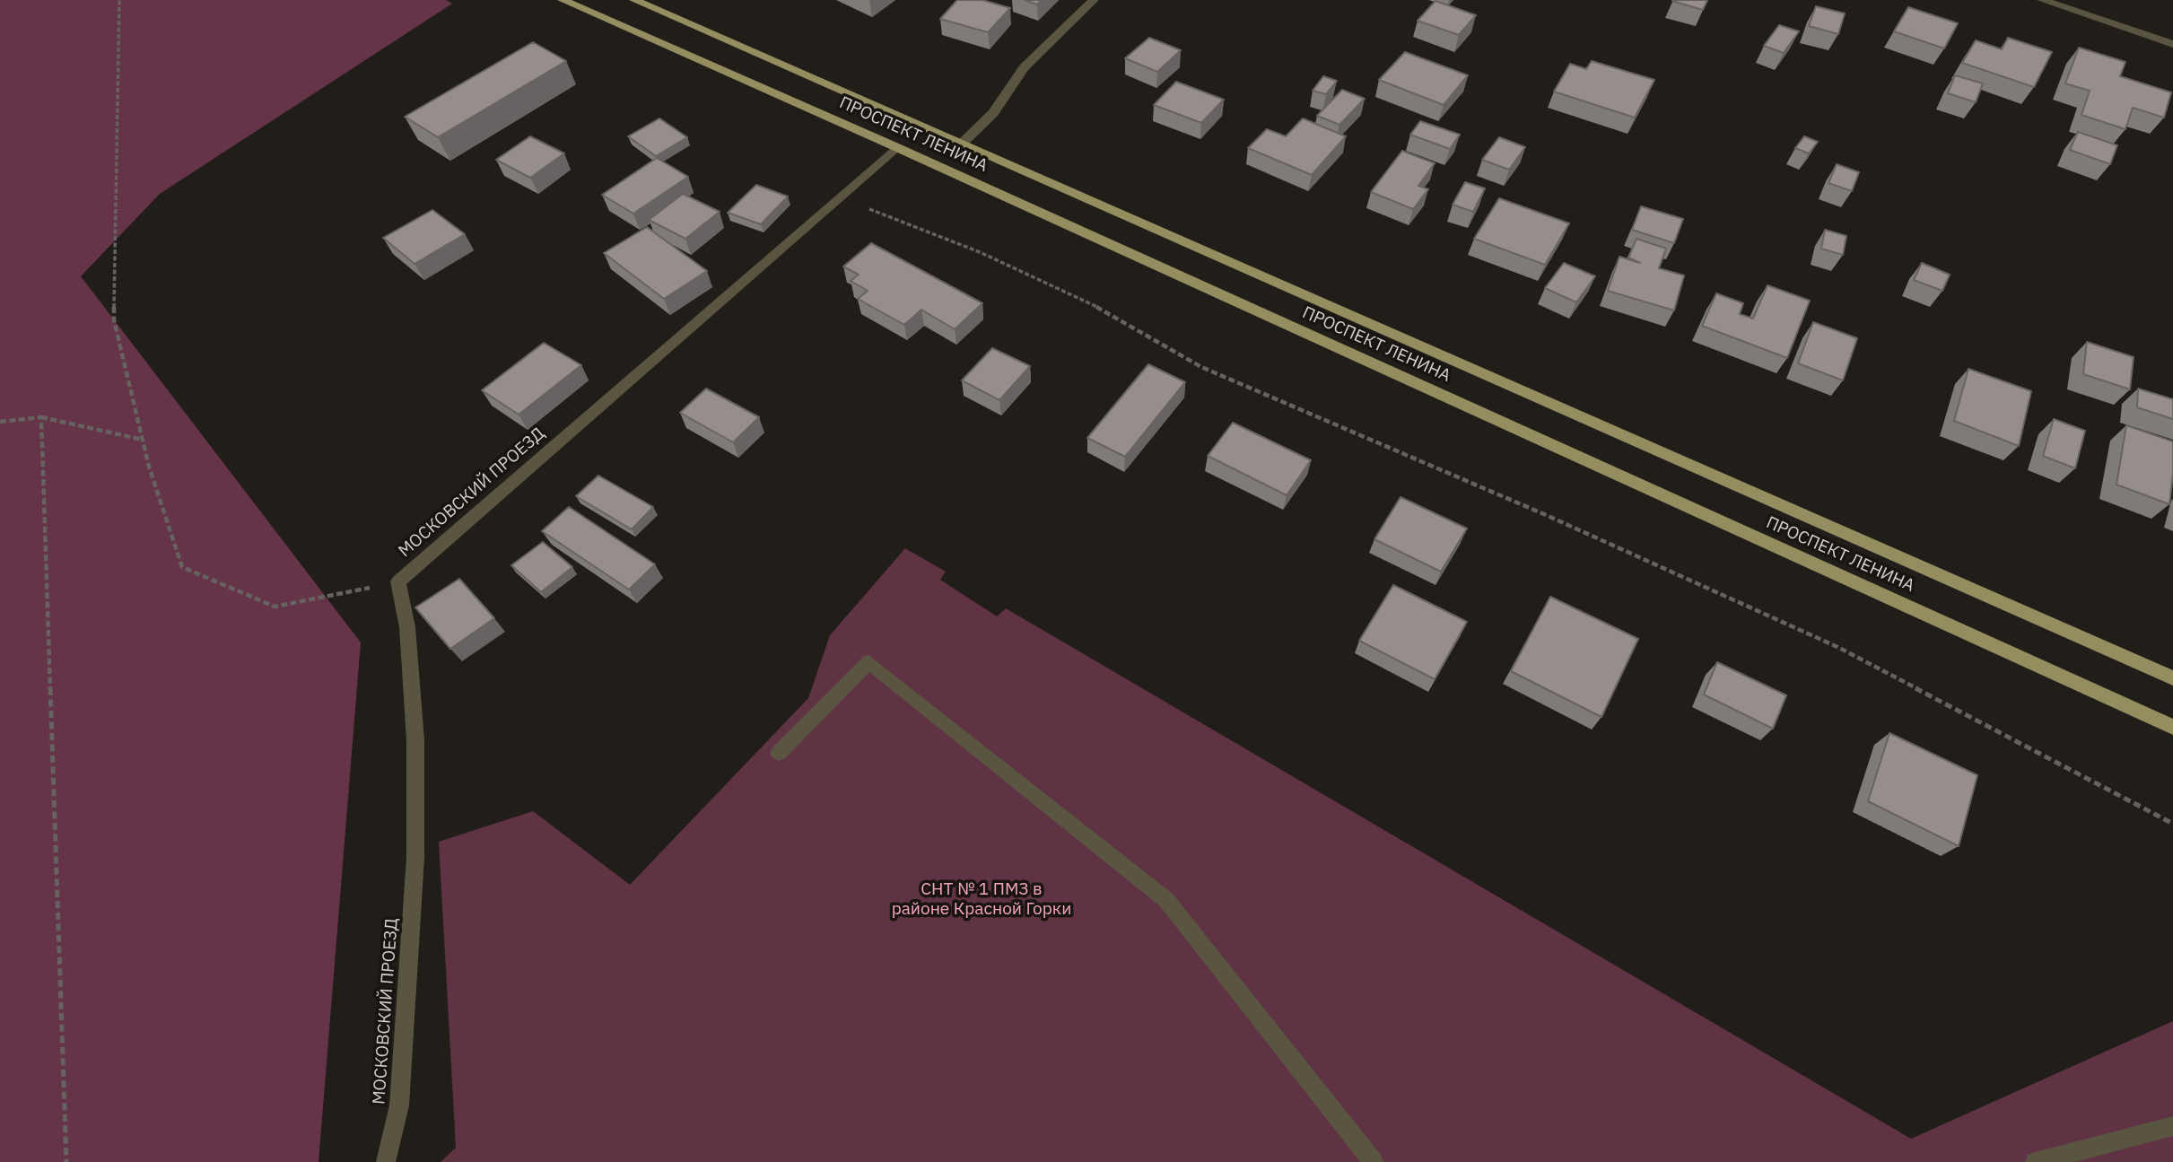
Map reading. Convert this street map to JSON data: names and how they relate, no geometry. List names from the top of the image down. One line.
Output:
{"streets":{"main road":["ПРОСПЕКТ ЛЕНИНА"],"street":["МОСКОВСКИЙ ПРОЕЗД"]},"crossings":[["ПРОСПЕКТ ЛЕНИНА","МОСКОВСКИЙ ПРОЕЗД"]],"parks":["СНТ № 1 ПМЗ в районе Красной Горки"]}
